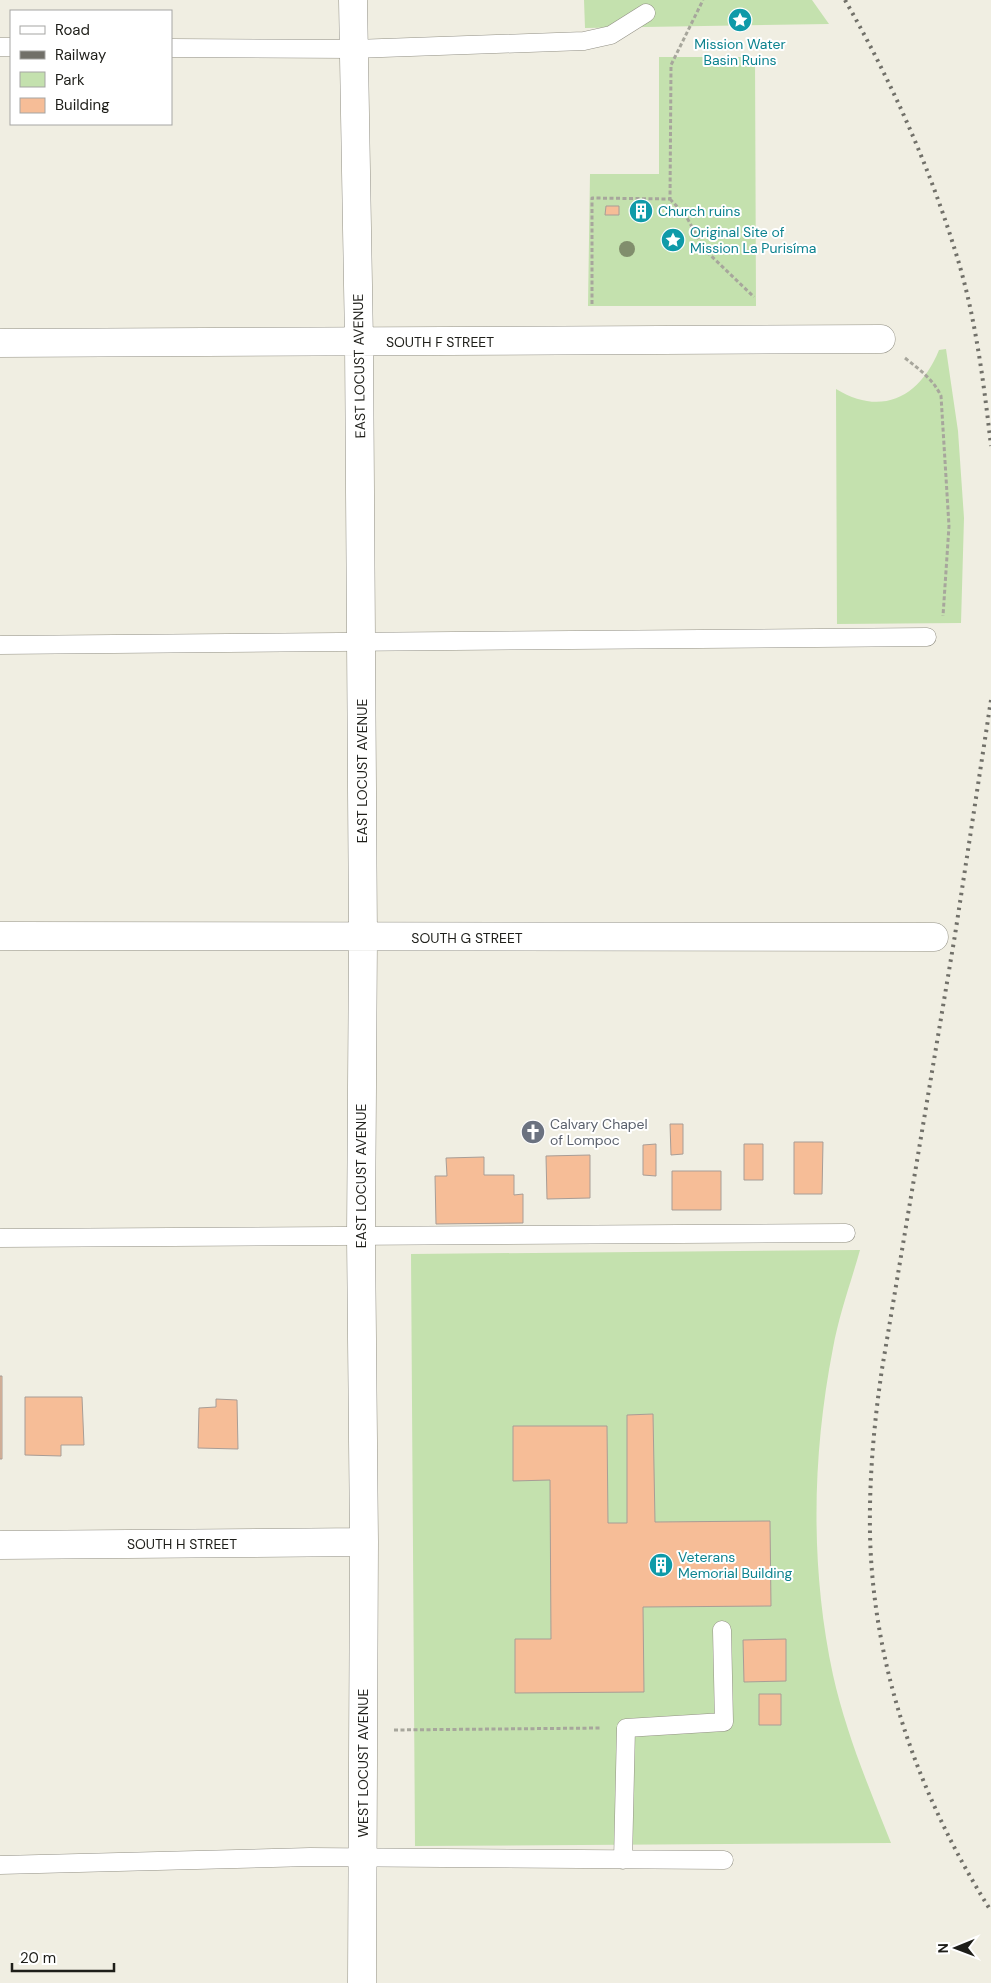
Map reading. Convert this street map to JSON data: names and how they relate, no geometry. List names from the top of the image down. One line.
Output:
{"streets":{"street":["SOUTH F STREET","EAST LOCUST AVENUE","SOUTH G STREET","SOUTH H STREET","WEST LOCUST AVENUE"]},"crossings":[["SOUTH F STREET","EAST LOCUST AVENUE"],["EAST LOCUST AVENUE","SOUTH G STREET"],["EAST LOCUST AVENUE","SOUTH H STREET"],["EAST LOCUST AVENUE","WEST LOCUST AVENUE"],["SOUTH H STREET","WEST LOCUST AVENUE"]],"places":{"place":["Mission Water Basin Ruins","Original Site of Mission La Purisíma"],"building":["Church ruins","Veterans Memorial Building"],"church":["Calvary Chapel of Lompoc"]},"legend":["Road","Railway","Park","Building"],"scale_bar":"20 m","north":"left"}
